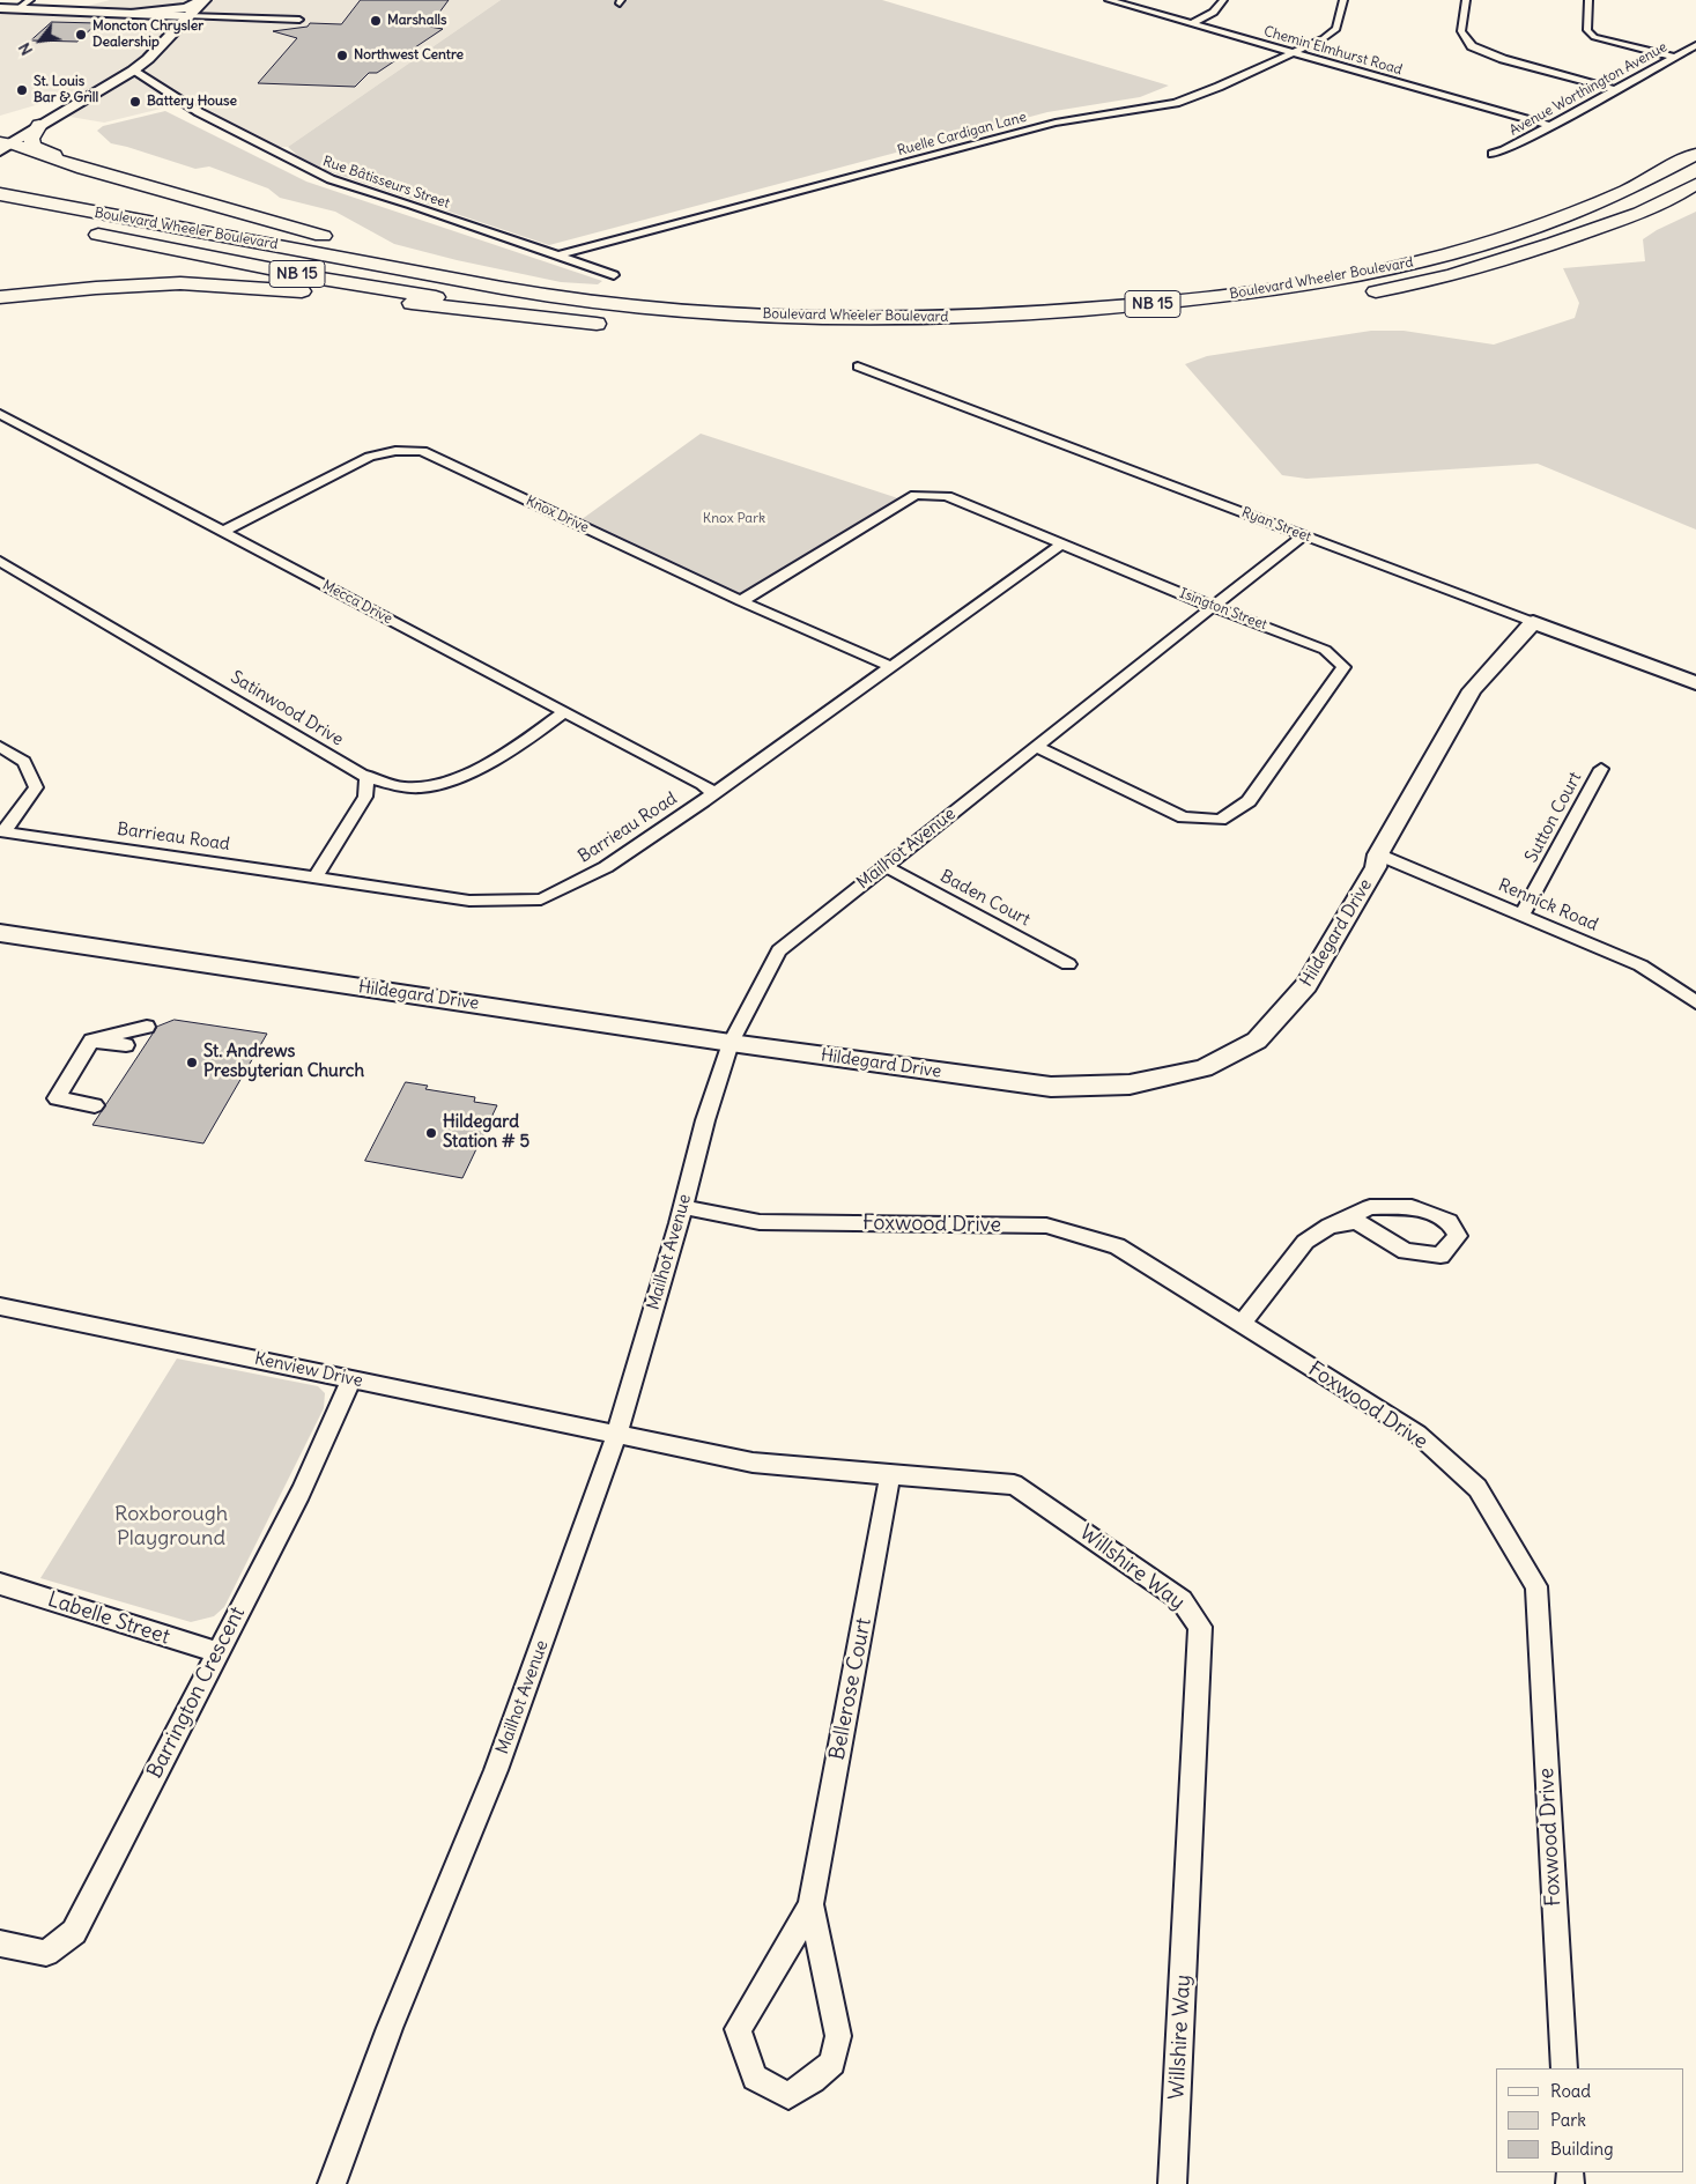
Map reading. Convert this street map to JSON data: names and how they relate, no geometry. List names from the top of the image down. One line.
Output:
{"streets":{"highway":["Boulevard Wheeler Boulevard","NB 15"],"street":["Chemin Elmhurst Road","Avenue Worthington Avenue","Ruelle Cardigan Lane","Rue Bâtisseurs Street","Knox Drive","Ryan Street","Mecca Drive","Isington Street","Satinwood Drive","Sutton Court","Barrieau Road","Mailhot Avenue","Baden Court","Rennick Road","Hildegard Drive","Foxwood Drive","Kenview Drive","Willshire Way","Labelle Street","Bellerose Court","Barrington Crescent"]},"crossings":[["Chemin Elmhurst Road","Avenue Worthington Avenue"],["Chemin Elmhurst Road","Ruelle Cardigan Lane"],["Ruelle Cardigan Lane","Rue Bâtisseurs Street"],["Knox Drive","Mecca Drive"],["Knox Drive","Isington Street"],["Knox Drive","Barrieau Road"],["Ryan Street","Mailhot Avenue"],["Ryan Street","Hildegard Drive"],["Mecca Drive","Satinwood Drive"],["Mecca Drive","Barrieau Road"],["Isington Street","Barrieau Road"],["Isington Street","Mailhot Avenue"],["Sutton Court","Rennick Road"],["Mailhot Avenue","Baden Court"],["Mailhot Avenue","Hildegard Drive"],["Mailhot Avenue","Foxwood Drive"],["Mailhot Avenue","Kenview Drive"],["Mailhot Avenue","Willshire Way"],["Rennick Road","Hildegard Drive"],["Kenview Drive","Willshire Way"],["Kenview Drive","Barrington Crescent"],["Willshire Way","Bellerose Court"],["Labelle Street","Barrington Crescent"]],"parks":["Knox Park","Roxborough Playground"],"places":["Marshalls","Moncton Chrysler Dealership","Northwest Centre","St. Louis Bar & Grill","Battery House","St. Andrews Presbyterian Church","Hildegard Station # 5"],"legend":["Road","Park","Building"],"north":"bottom left"}
